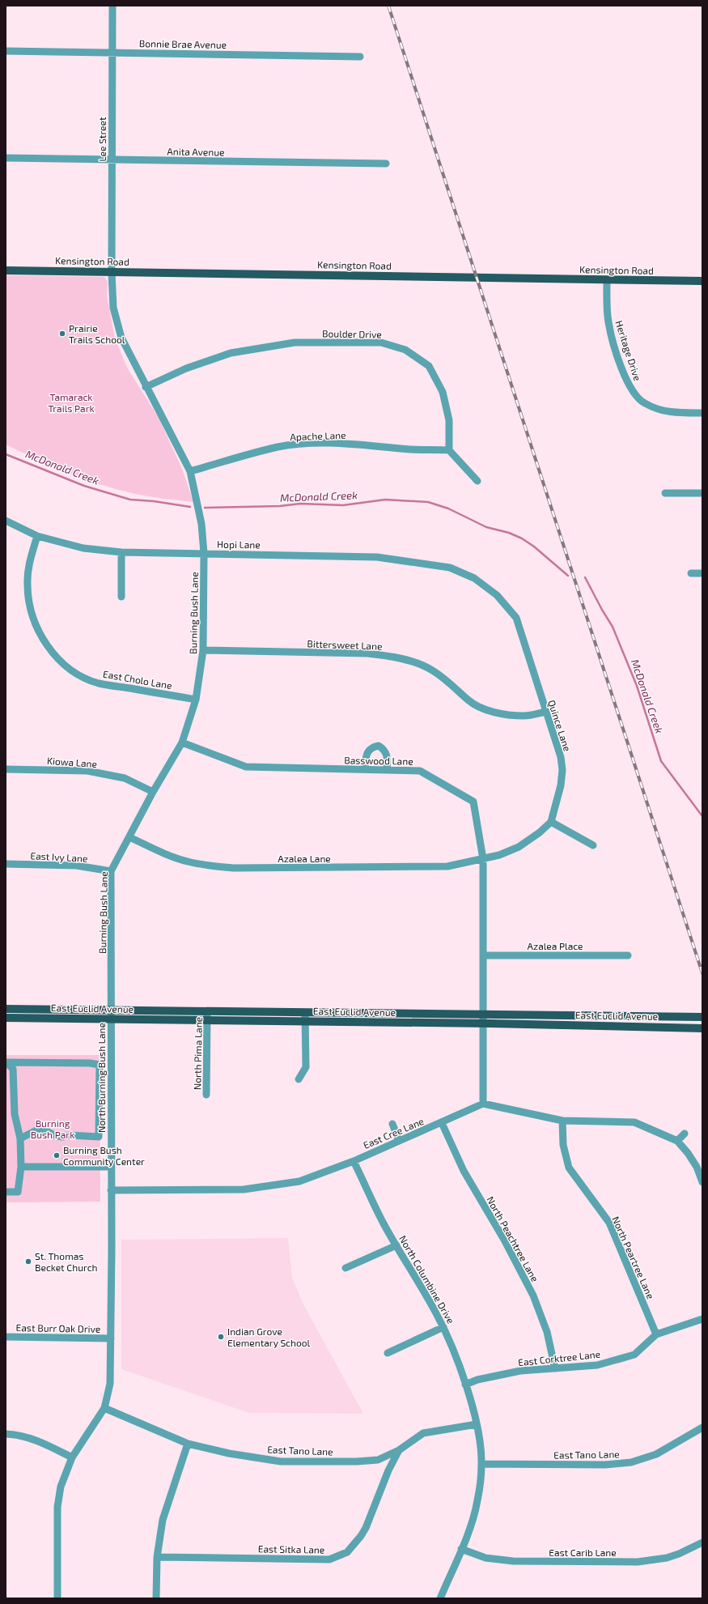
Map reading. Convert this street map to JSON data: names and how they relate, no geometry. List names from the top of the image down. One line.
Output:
{"streets":{"main road":["Kensington Road","East Euclid Avenue"],"street":["Bonnie Brae Avenue","Lee Street","Anita Avenue","Boulder Drive","Heritage Drive","Apache Lane","Hopi Lane","Burning Bush Lane","Bittersweet Lane","East Cholo Lane","Quince Lane","Basswood Lane","Kiowa Lane","East Ivy Lane","Azalea Lane","Azalea Place","North Pima Lane","North Burning Bush Lane","East Cree Lane","North Peachtree Lane","North Peartree Lane","North Columbine Drive","East Burr Oak Drive","East Corktree Lane","East Tano Lane","East Sitka Lane","East Carib Lane"]},"crossings":[["Bonnie Brae Avenue","Lee Street"],["Lee Street","Anita Avenue"],["Lee Street","Kensington Road"],["Lee Street","Burning Bush Lane"],["Kensington Road","Heritage Drive"],["Kensington Road","Burning Bush Lane"],["Boulder Drive","Apache Lane"],["Boulder Drive","Burning Bush Lane"],["Apache Lane","Burning Bush Lane"],["Hopi Lane","Burning Bush Lane"],["Hopi Lane","East Cholo Lane"],["Hopi Lane","Quince Lane"],["Burning Bush Lane","Bittersweet Lane"],["Burning Bush Lane","East Cholo Lane"],["Burning Bush Lane","Basswood Lane"],["Burning Bush Lane","Kiowa Lane"],["Burning Bush Lane","East Ivy Lane"],["Burning Bush Lane","Azalea Lane"],["Burning Bush Lane","East Euclid Avenue"],["Burning Bush Lane","North Burning Bush Lane"],["Bittersweet Lane","Quince Lane"],["Basswood Lane","Azalea Lane"],["Basswood Lane","Azalea Place"],["Basswood Lane","East Euclid Avenue"],["Basswood Lane","East Cree Lane"],["East Euclid Avenue","North Pima Lane"],["East Euclid Avenue","North Burning Bush Lane"],["North Burning Bush Lane","East Cree Lane"],["North Burning Bush Lane","East Burr Oak Drive"],["North Burning Bush Lane","East Tano Lane"],["East Cree Lane","North Peachtree Lane"],["East Cree Lane","North Columbine Drive"],["North Peachtree Lane","East Corktree Lane"],["North Peartree Lane","East Corktree Lane"],["North Columbine Drive","East Corktree Lane"],["North Columbine Drive","East Tano Lane"],["North Columbine Drive","East Carib Lane"],["East Tano Lane","East Sitka Lane"]],"water":["McDonald Creek"],"parks":["Tamarack Trails Park","Burning Bush Park"],"places":["Prairie Trails School","Burning Bush Community Center","St. Thomas Becket Church","Indian Grove Elementary School"]}
